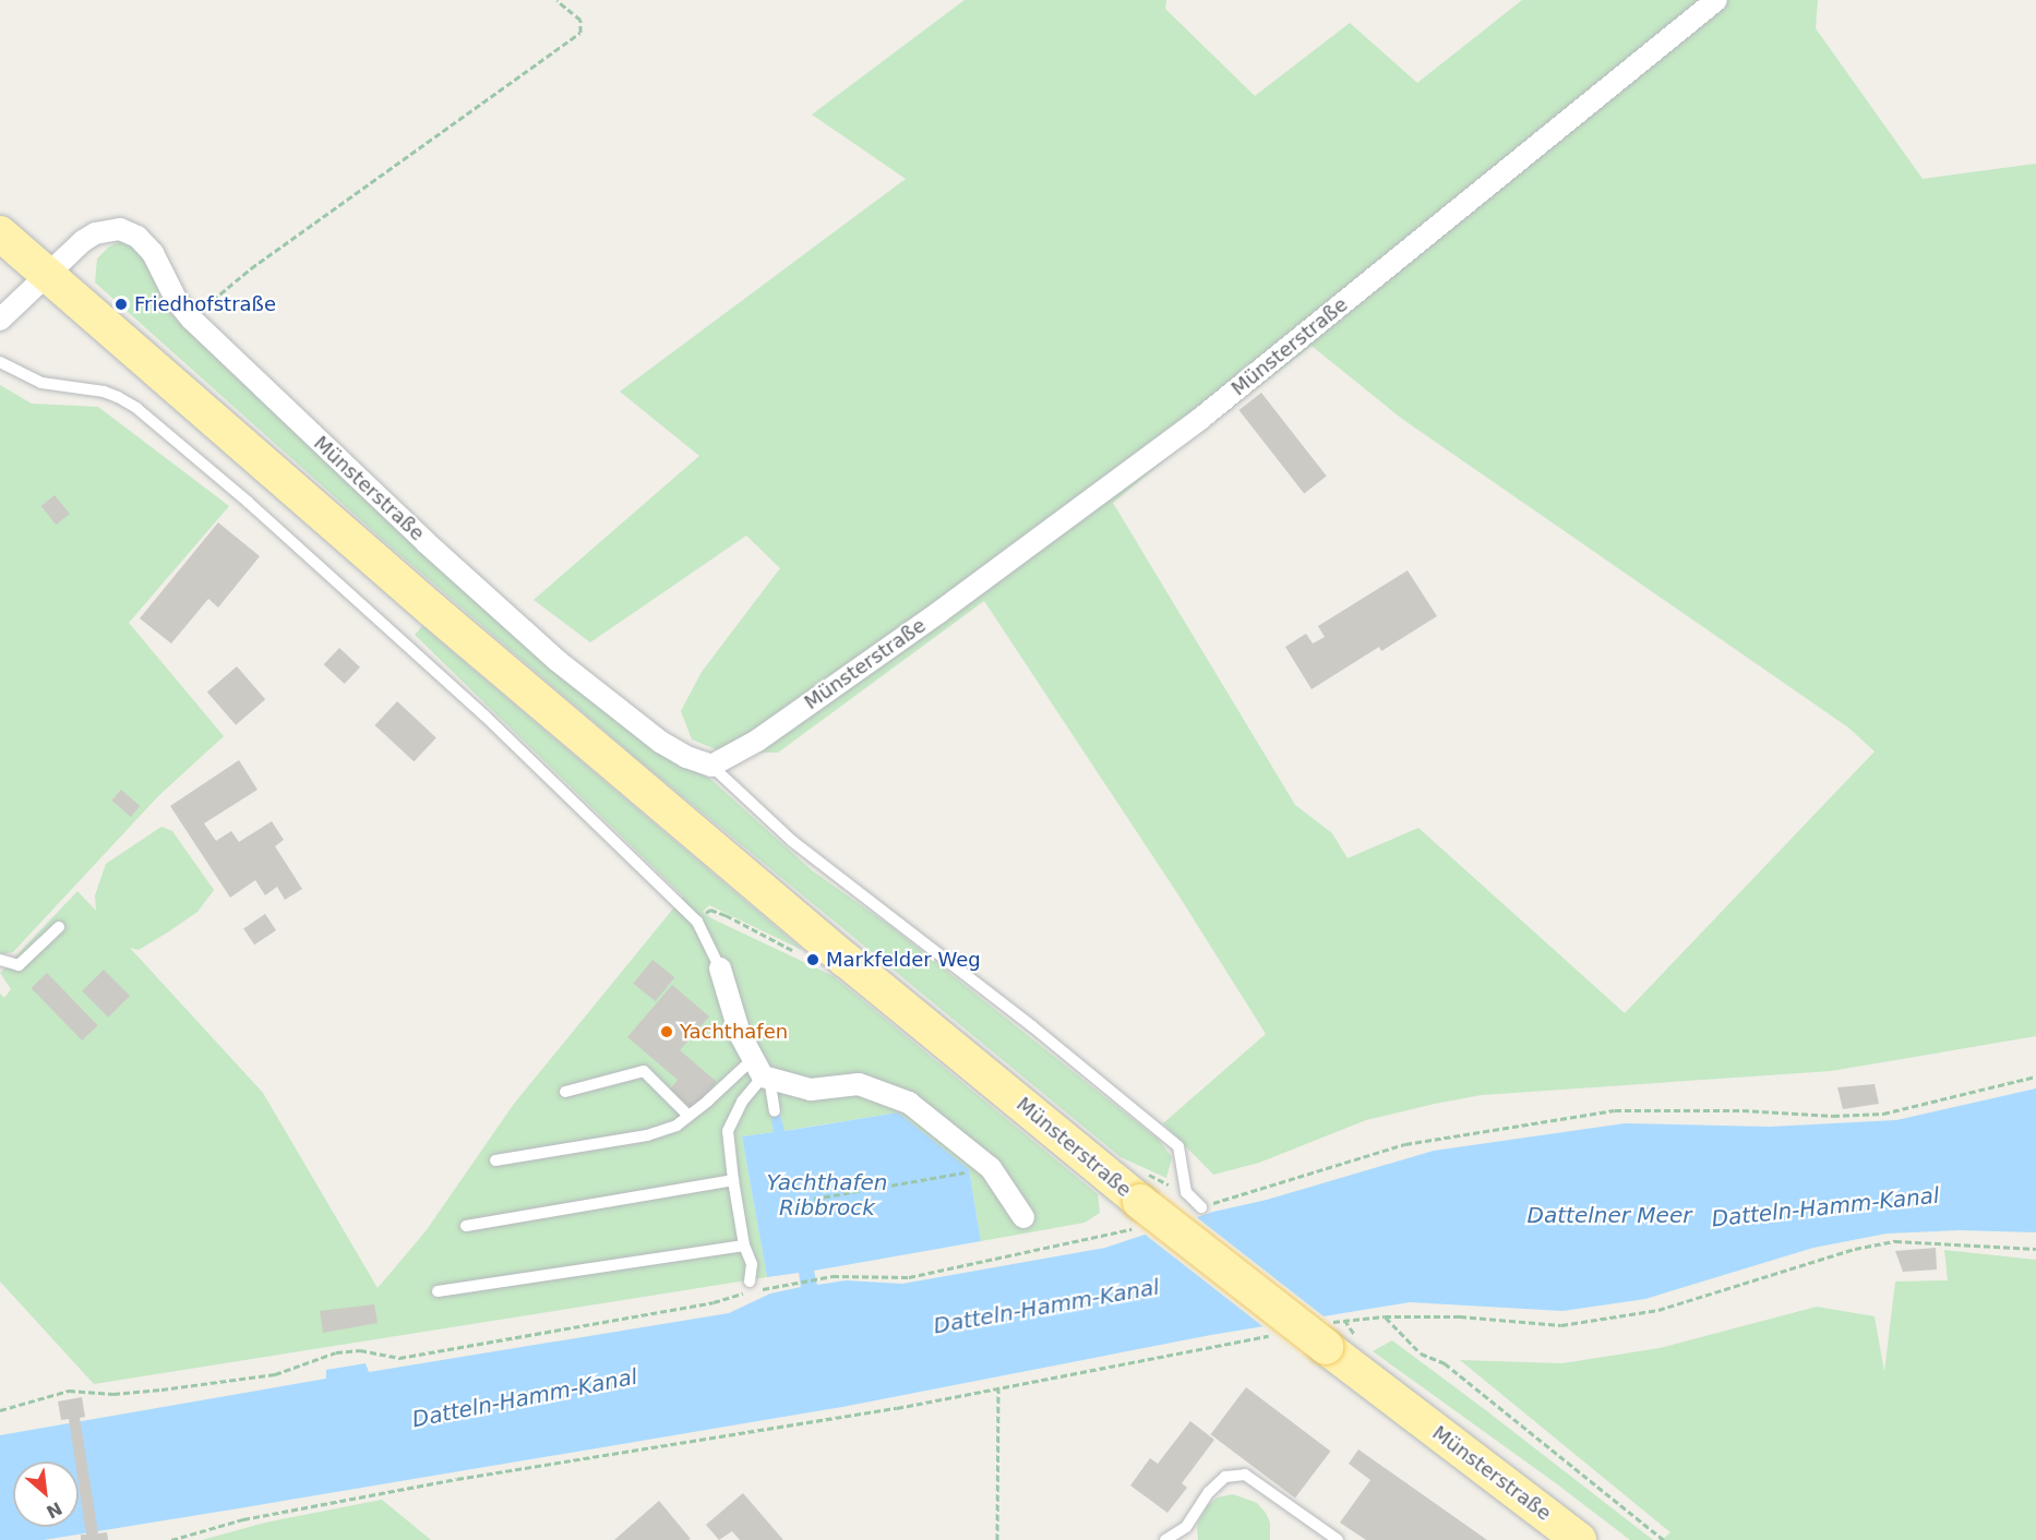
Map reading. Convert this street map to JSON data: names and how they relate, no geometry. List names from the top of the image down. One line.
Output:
{"streets":{"main road":["Münsterstraße"]},"water":["Yachthafen Ribbrock","Datteln-Hamm-Kanal","Dattelner Meer"],"places":["Friedhofstraße","Markfelder Weg","Yachthafen"],"north":"bottom right"}
